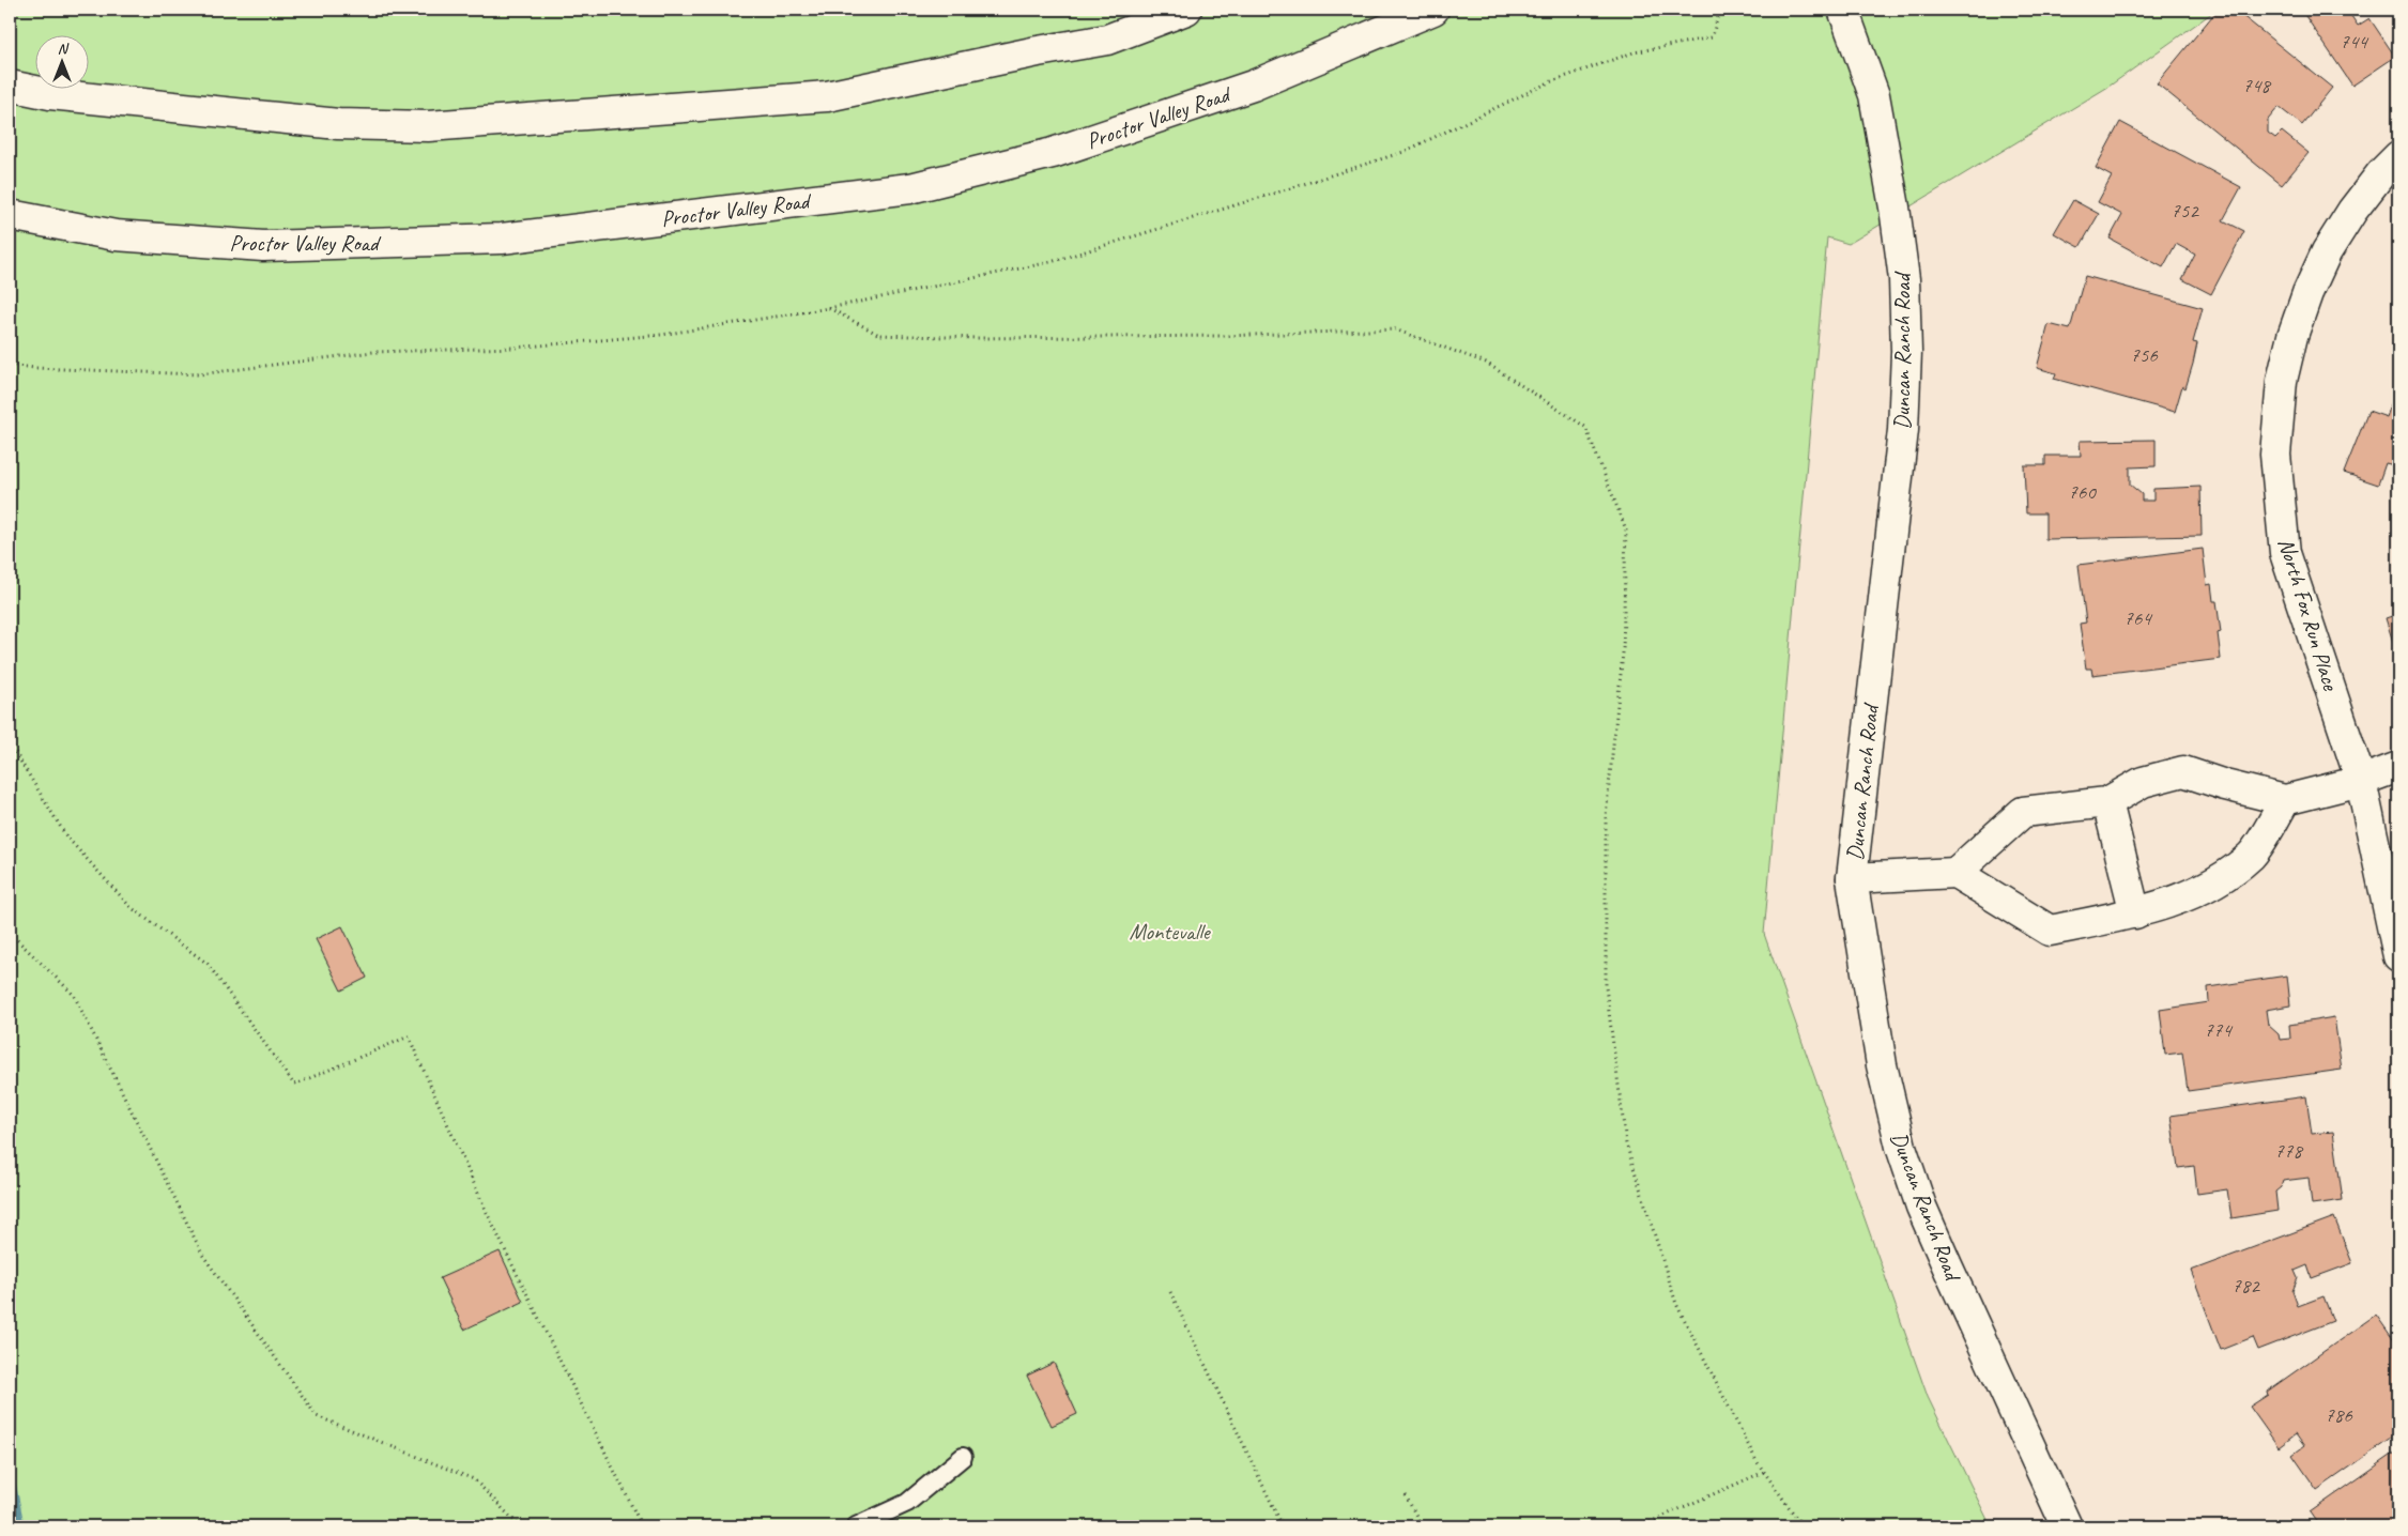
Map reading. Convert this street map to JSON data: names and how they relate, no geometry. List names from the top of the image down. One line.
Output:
{"streets":{"street":["Proctor Valley Road","Duncan Ranch Road","North Fox Run Place"]},"parks":["Montevalle"],"house_numbers":["744","748","752","756","760","764","774","778","782","786"],"north":"top"}
